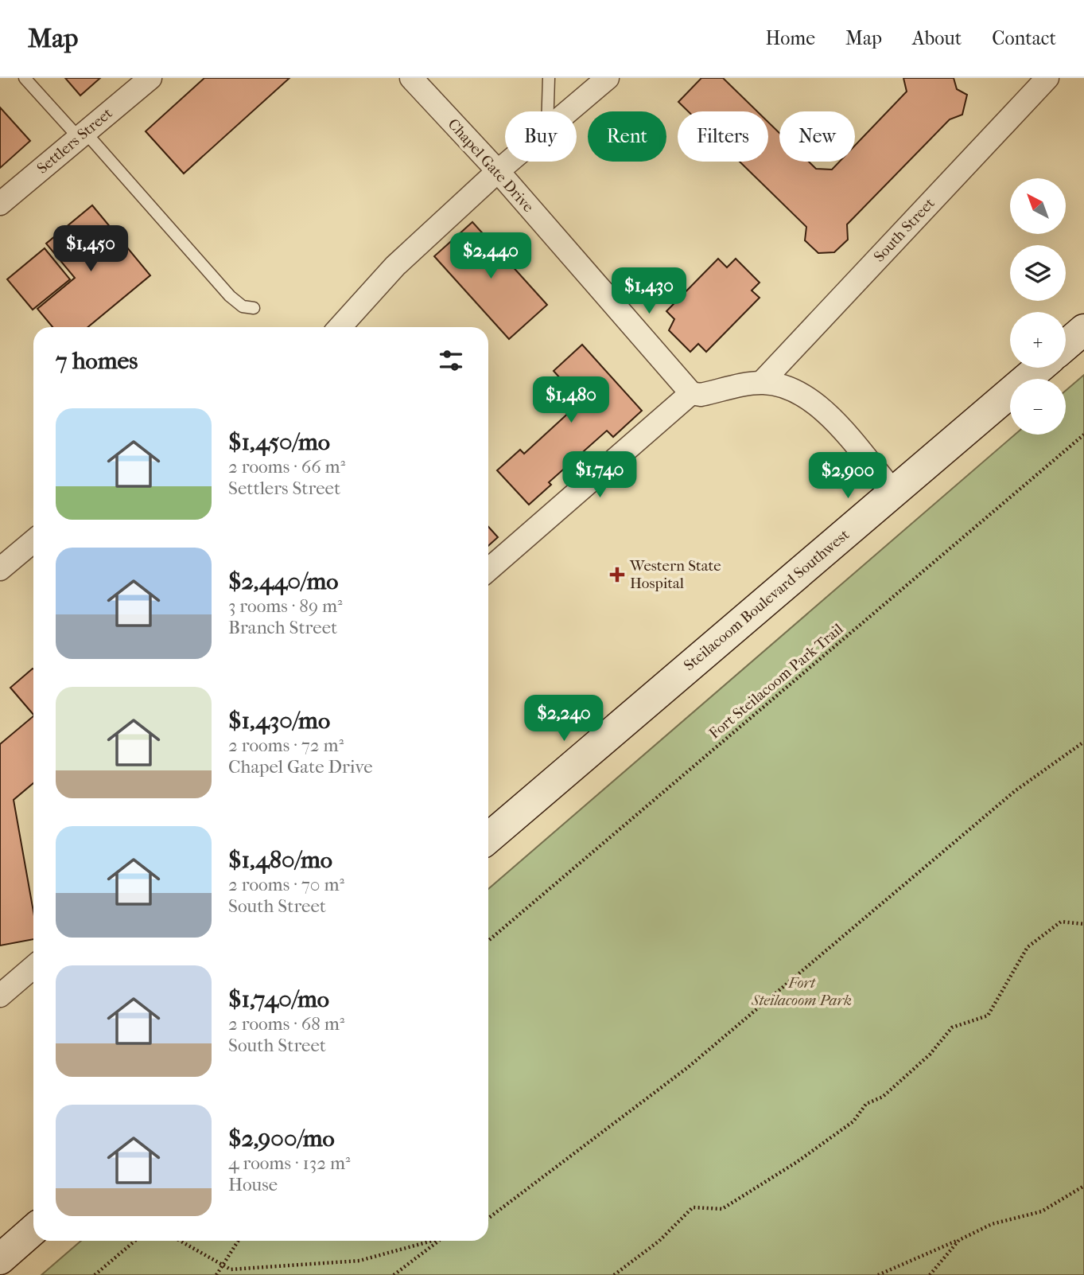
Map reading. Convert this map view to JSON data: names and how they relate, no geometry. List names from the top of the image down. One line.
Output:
{"streets":{"main road":["Steilacoom Boulevard Southwest"],"street":["Settlers Street","Chapel Gate Drive","South Street"],"path":["Fort Steilacoom Park Trail"]},"parks":["Fort Steilacoom Park"],"places":{"health":["Western State Hospital"]},"north":"top left","page":{"header":"Map","nav":["Home","Map","About","Contact"],"chip":["Buy","Rent","Filters","New"],"map_buttons":["+","−"],"price":["$1,450","$2,440","$1,430","$1,480","$1,740","$2,900","$2,240"],"heading":"7 homes","list":[{"name":"$1,450/mo","note":"2 rooms · 66 m² · Settlers Street"},{"name":"$2,440/mo","note":"3 rooms · 89 m² · Branch Street"},{"name":"$1,430/mo","note":"2 rooms · 72 m² · Chapel Gate Drive"},{"name":"$1,480/mo","note":"2 rooms · 70 m² · South Street"},{"name":"$1,740/mo","note":"2 rooms · 68 m² · South Street"},{"name":"$2,900/mo","note":"4 rooms · 132 m² · House"}]}}
